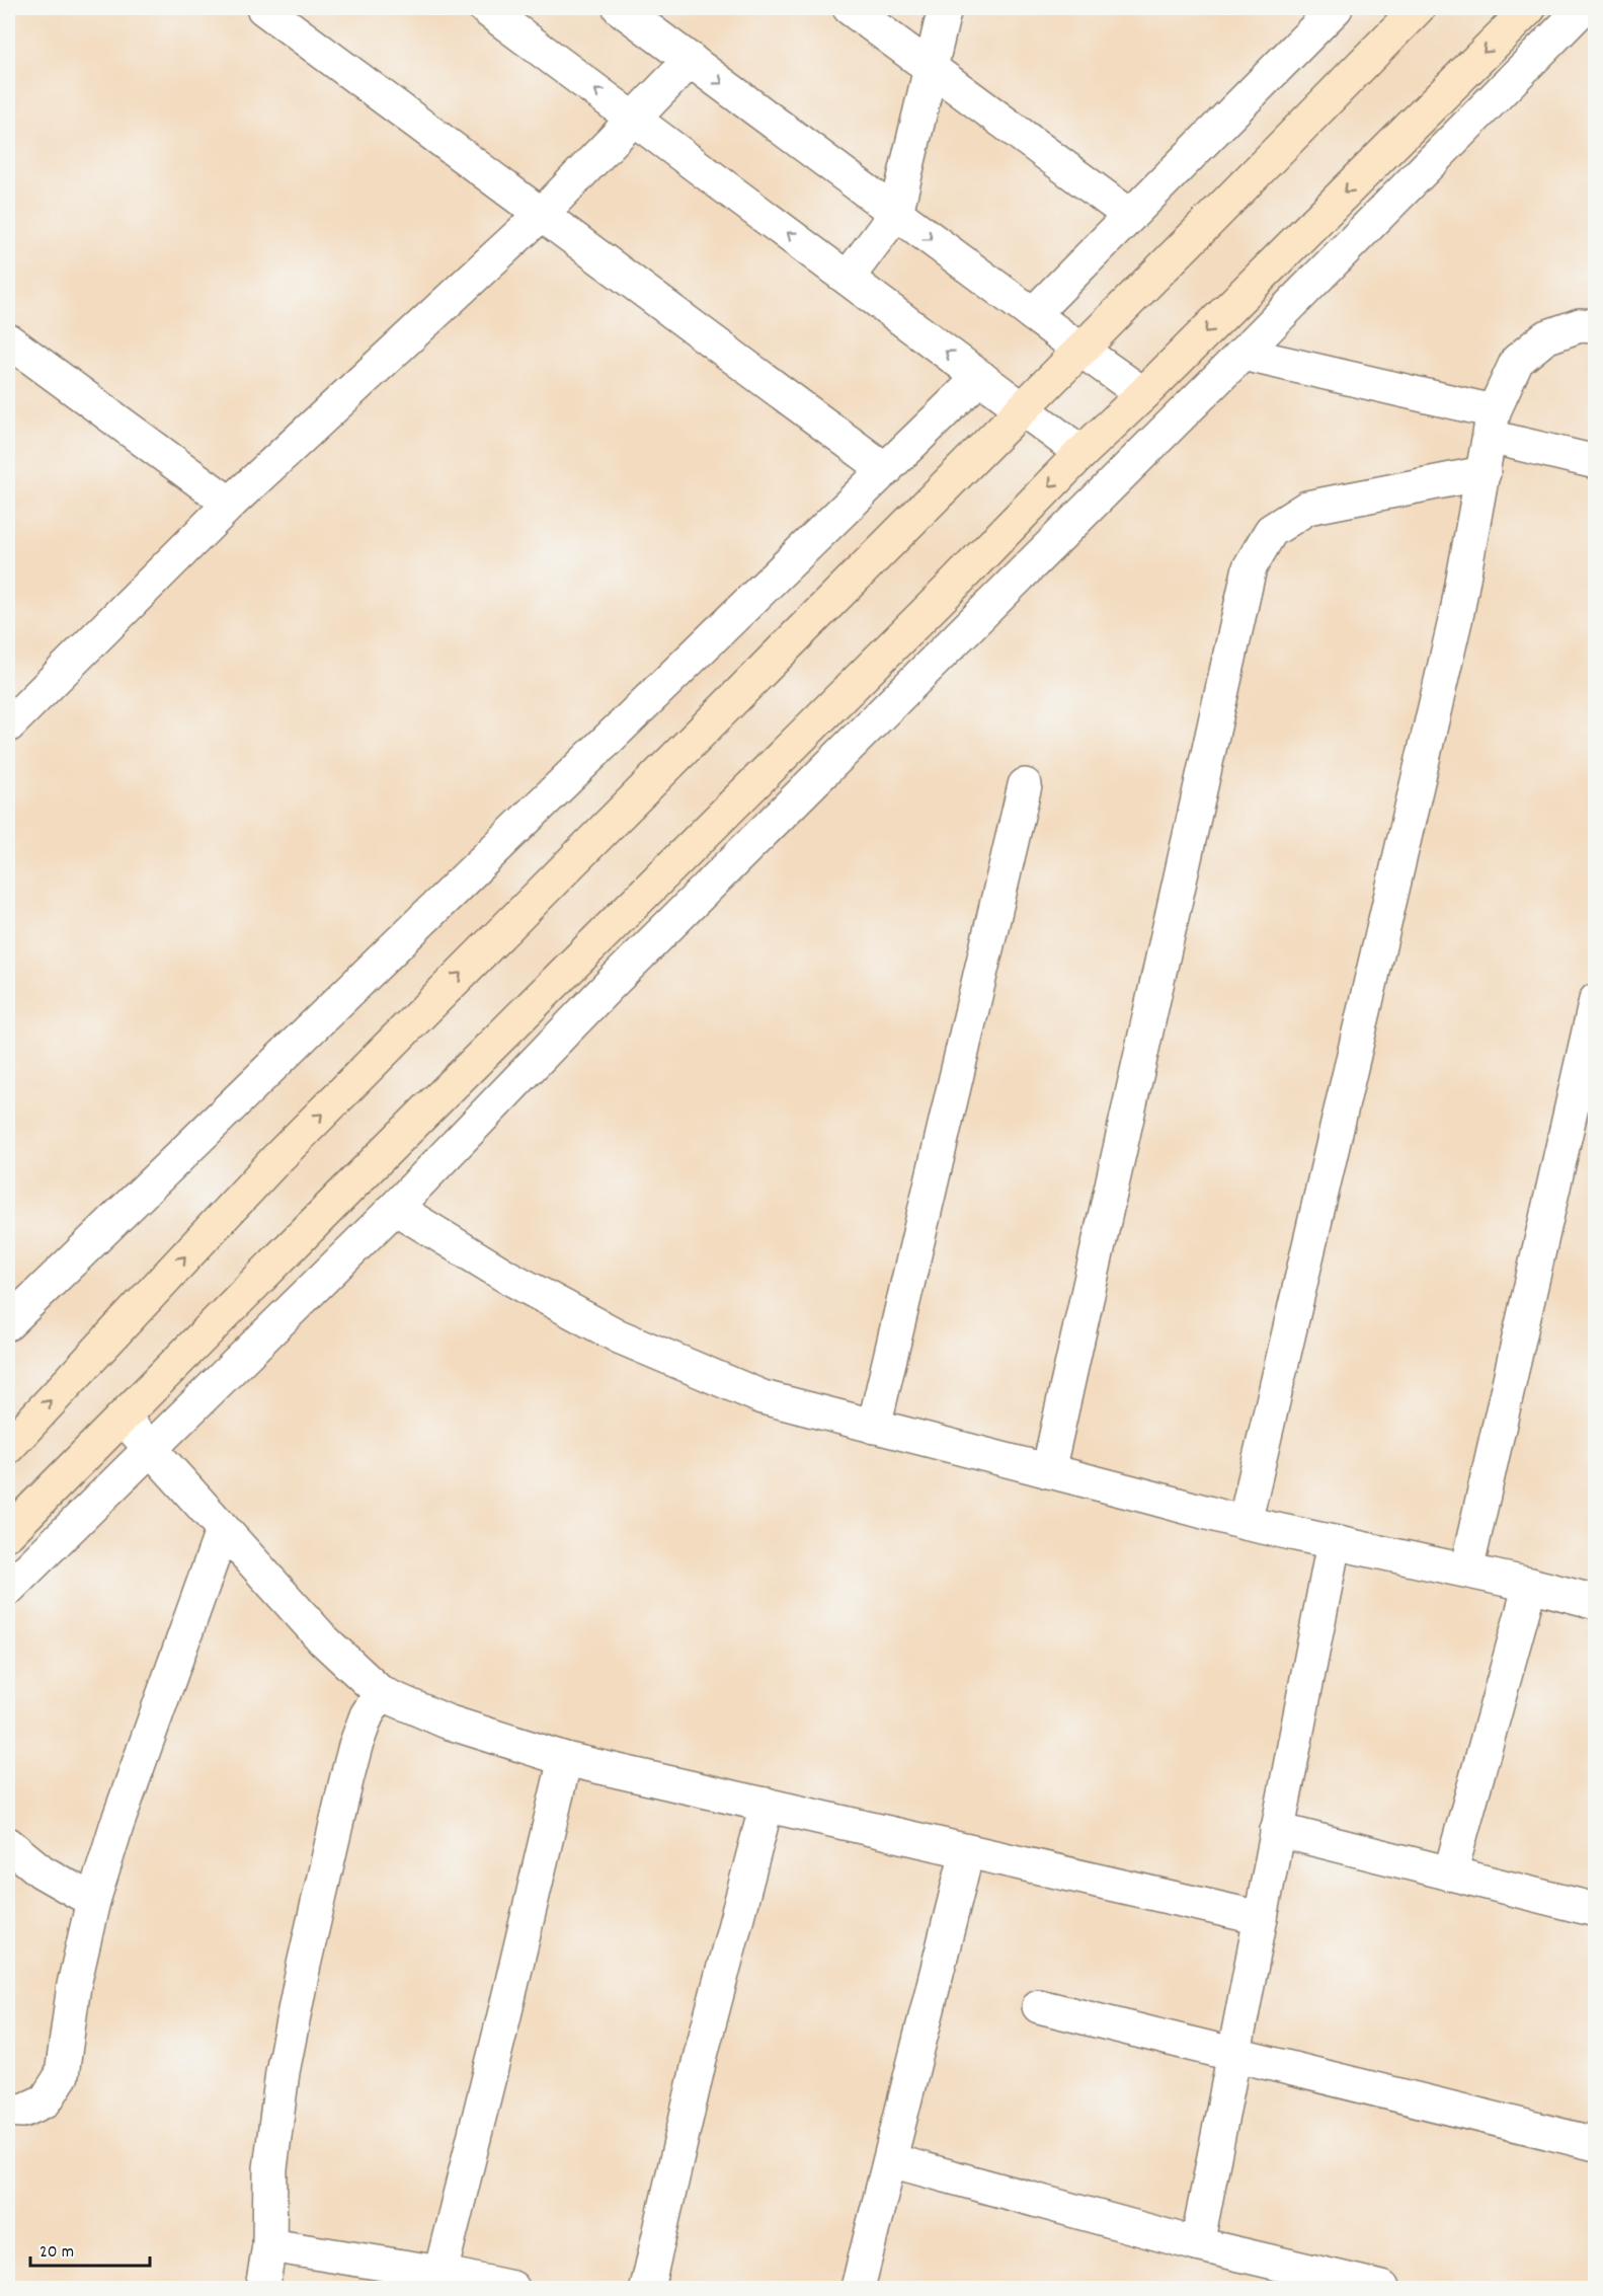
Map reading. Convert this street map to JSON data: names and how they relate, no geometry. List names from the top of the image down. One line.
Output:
{"scale_bar":"20 m"}
